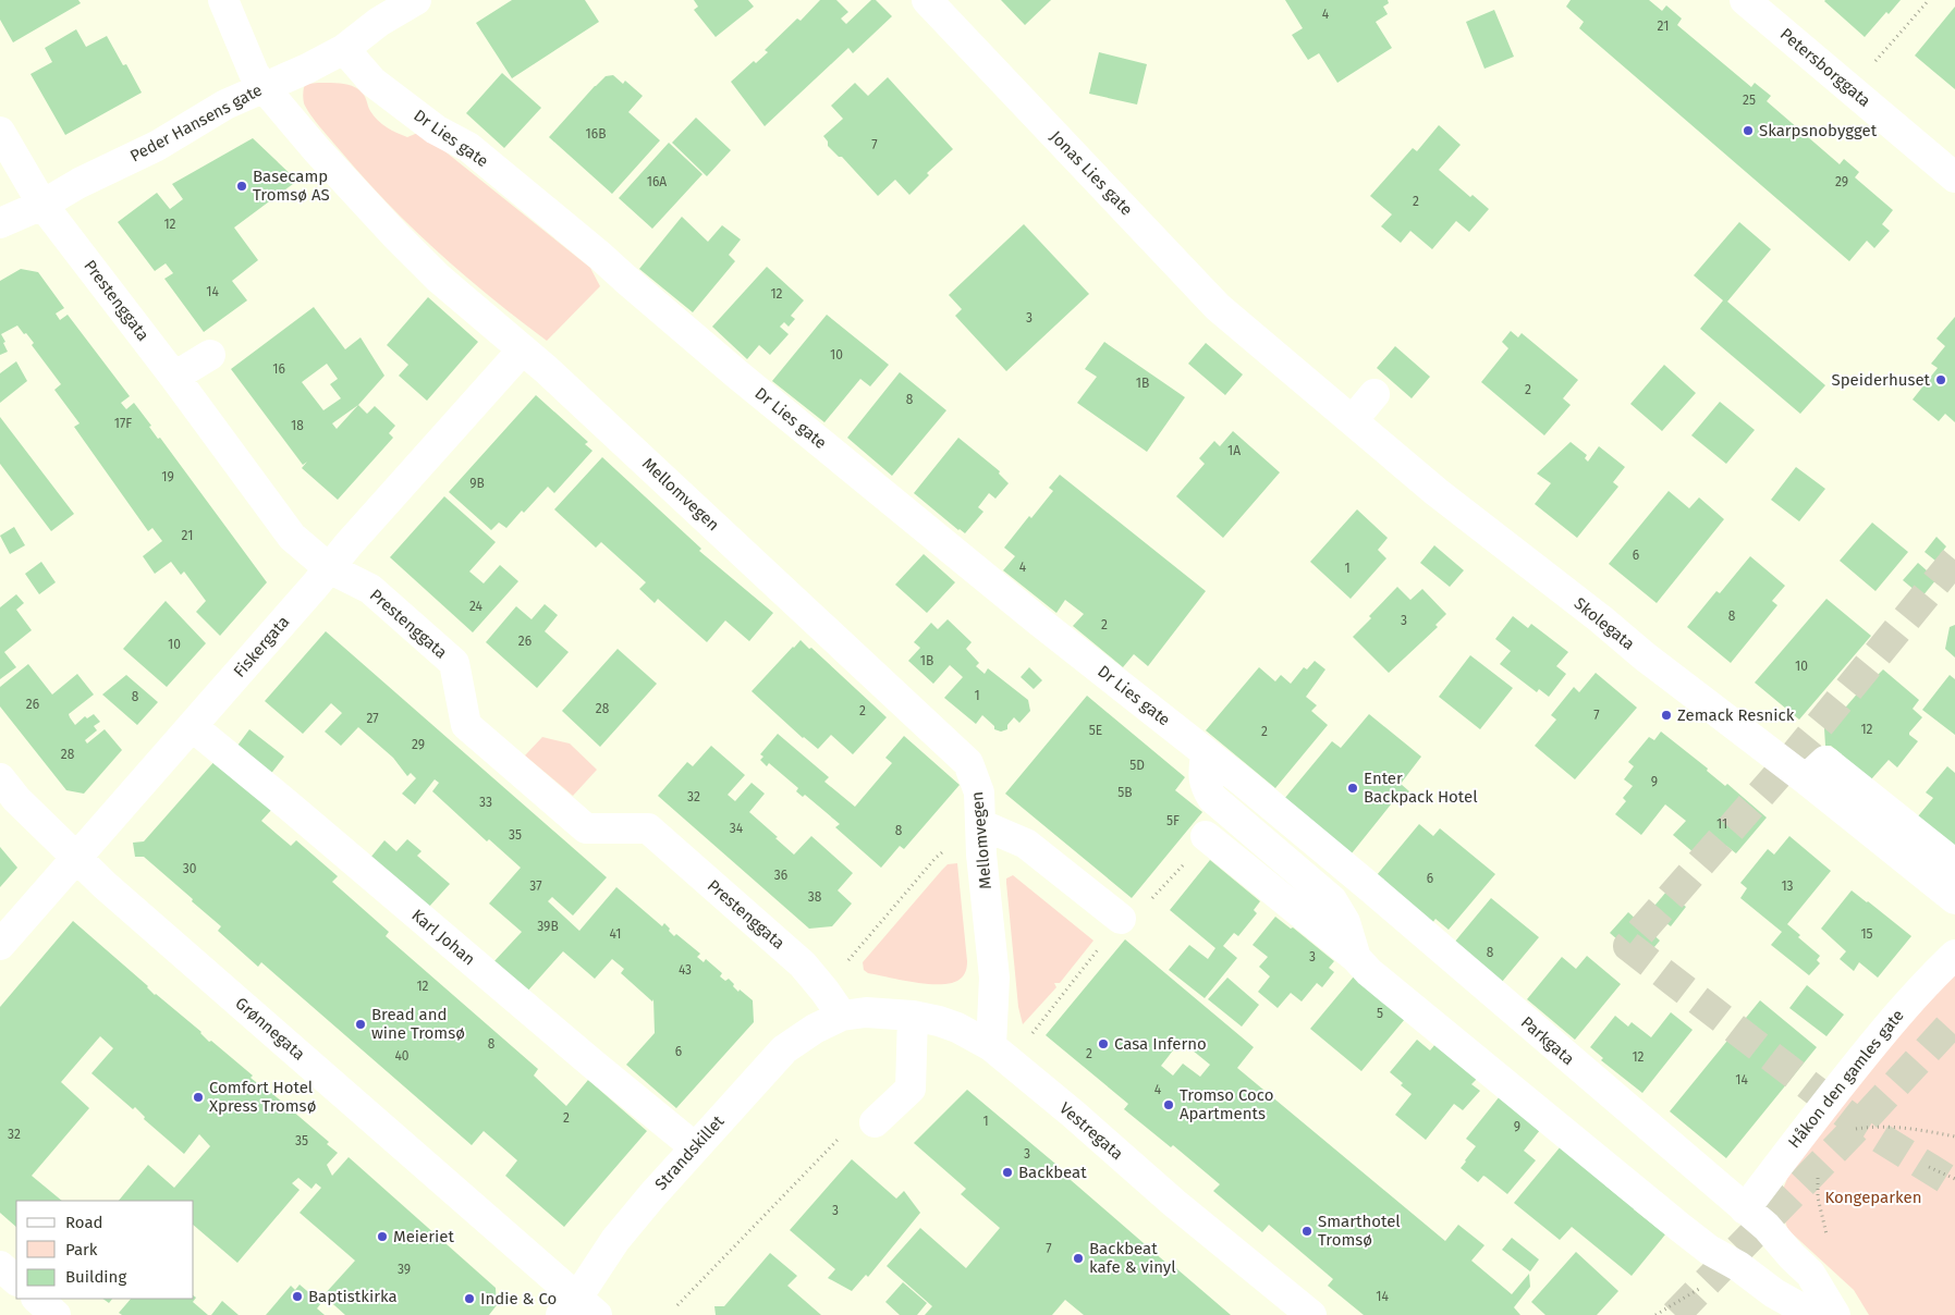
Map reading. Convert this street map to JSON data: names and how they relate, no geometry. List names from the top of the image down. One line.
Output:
{"streets":{"street":["Petersborggata","Peder Hansens gate","Dr Lies gate","Jonas Lies gate","Prestenggata","Mellomvegen","Skolegata","Fiskergata","Karl Johan","Grønnegata","Parkgata","Håkon den gamles gate","Vestregata","Strandskillet"]},"crossings":[["Peder Hansens gate","Dr Lies gate"],["Peder Hansens gate","Prestenggata"],["Peder Hansens gate","Mellomvegen"],["Dr Lies gate","Parkgata"],["Jonas Lies gate","Skolegata"],["Prestenggata","Fiskergata"],["Prestenggata","Vestregata"],["Prestenggata","Strandskillet"],["Mellomvegen","Fiskergata"],["Mellomvegen","Vestregata"],["Fiskergata","Karl Johan"],["Fiskergata","Grønnegata"],["Karl Johan","Strandskillet"],["Grønnegata","Strandskillet"],["Parkgata","Håkon den gamles gate"],["Vestregata","Strandskillet"]],"parks":["Kongeparken"],"places":["Skarpsnobygget","Basecamp Tromsø AS","Speiderhuset","Zemack Resnick","Enter Backpack Hotel","Bread and wine Tromsø","Casa Inferno","Comfort Hotel Xpress Tromsø","Tromso Coco Apartments","Backbeat","Smarthotel Tromsø","Meieriet","Backbeat kafe & vinyl","Baptistkirka","Indie & Co"],"house_numbers":["4","21","25","16B","7","16A","29","2","12","14","12","3","10","16","1B","2","8","17F","18","1A","19","9B","21","6","4","1","24","8","3","2","26","10","1B","10","1","8","26","28","2","7","27","12","5E","2","29","28","5D","9","5B","32","33","5F","11","34","8","35","30","36","6","37","13","38","39B","41","15","8","3","43","12","5","8","6","2","40","12","14","4","2","1","9","32","35","3","3","7","39","14"],"legend":["Road","Park","Building"]}
